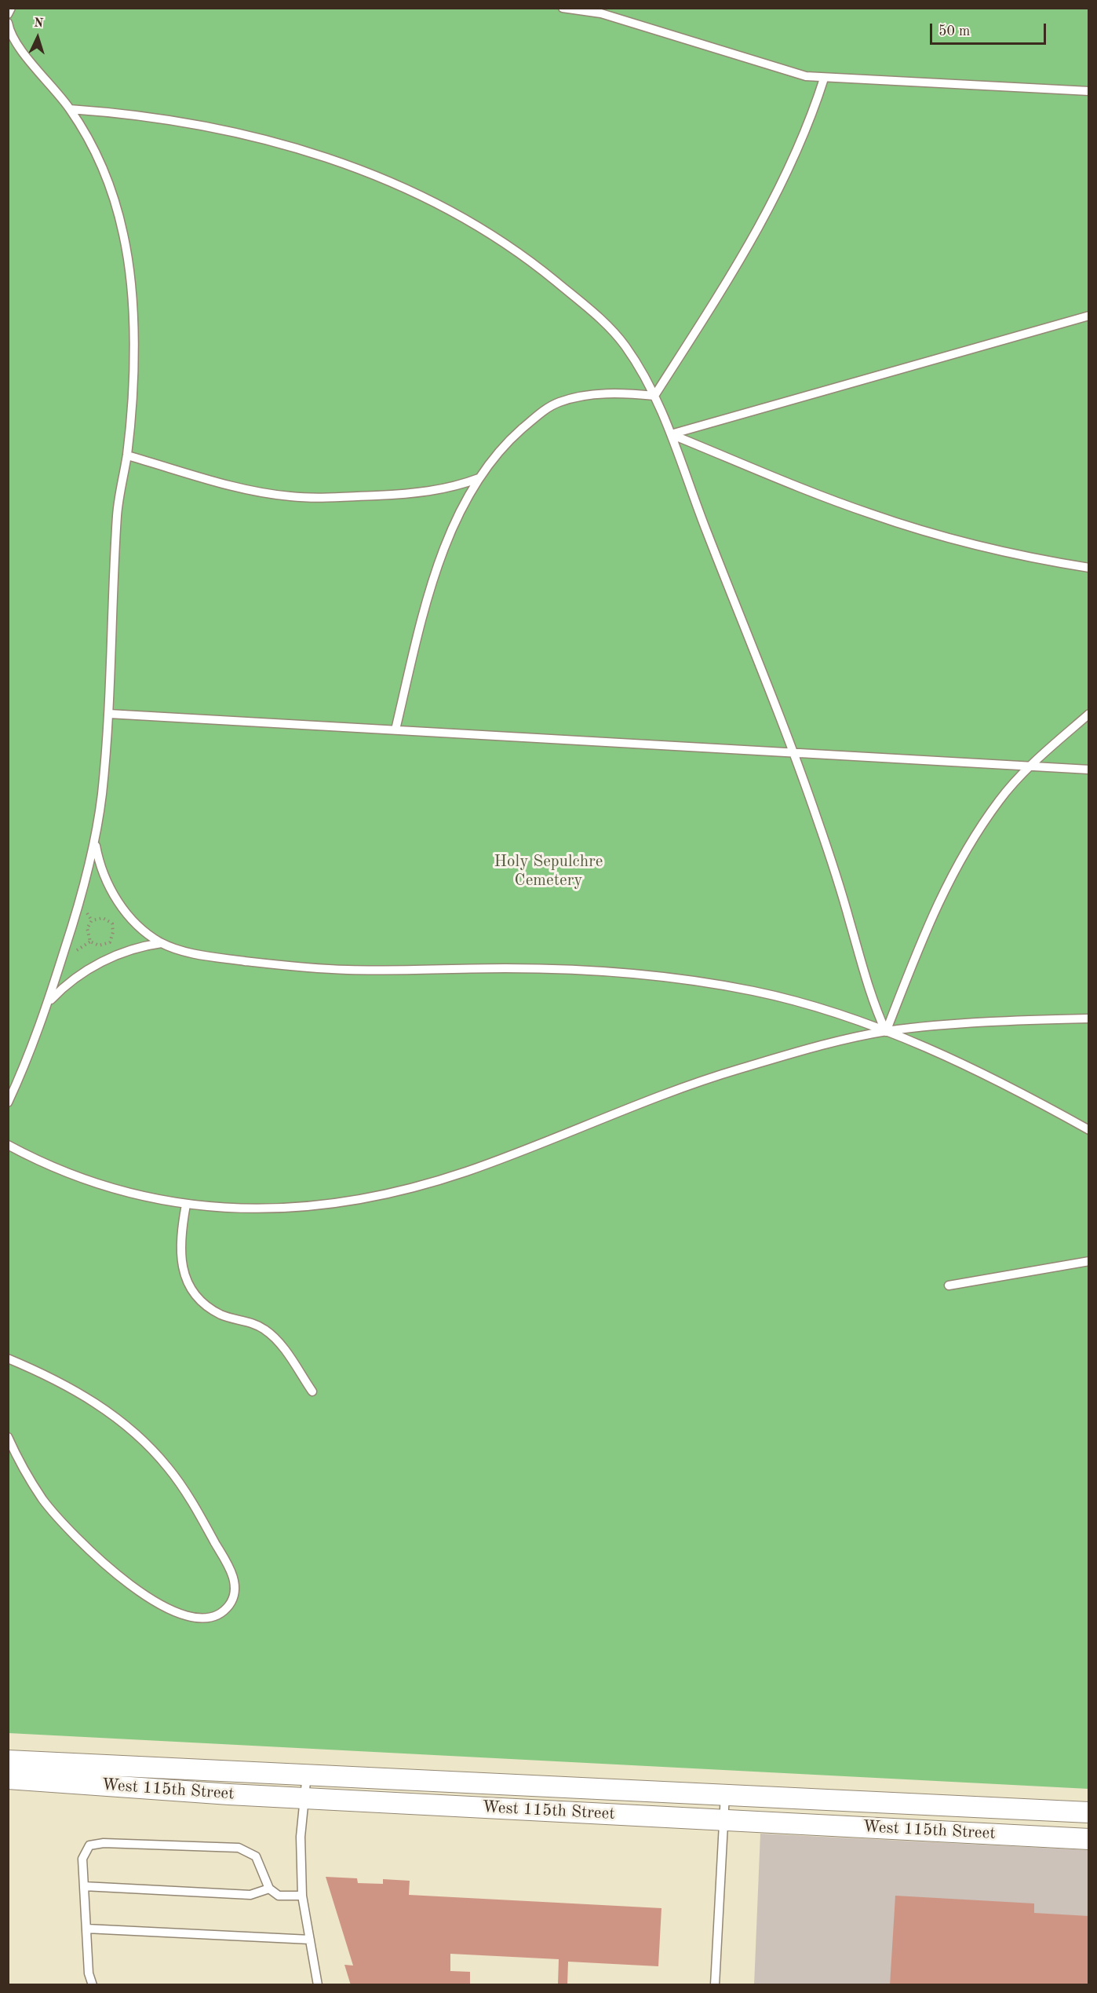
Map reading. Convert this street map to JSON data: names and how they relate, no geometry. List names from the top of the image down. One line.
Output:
{"streets":{"street":["West 115th Street"]},"parks":["Holy Sepulchre Cemetery"],"scale_bar":"50 m","north":"top"}
